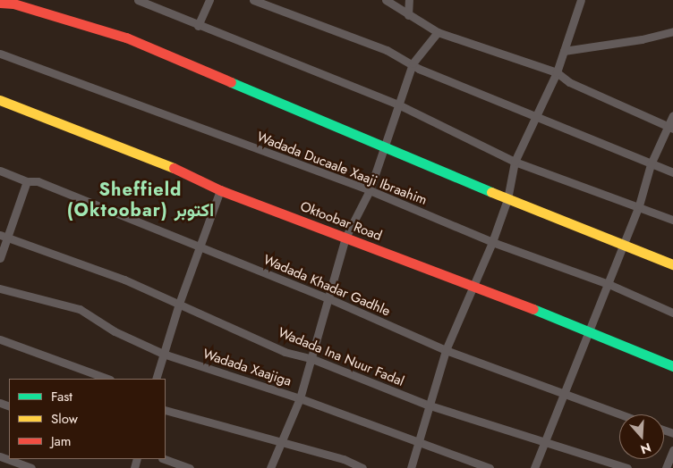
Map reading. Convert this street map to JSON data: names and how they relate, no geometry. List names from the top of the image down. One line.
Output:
{"streets":{"street":["Wadada Ducaale Xaaji Ibraahim","Oktoobar Road","Wadada Khadar Gadhle","Wadada Ina Nuur Fadal","Wadada Xaajiga"]},"districts":["Sheffield (Oktoobar) اكتوبر"],"legend":["Fast","Slow","Jam"],"north":"bottom"}
